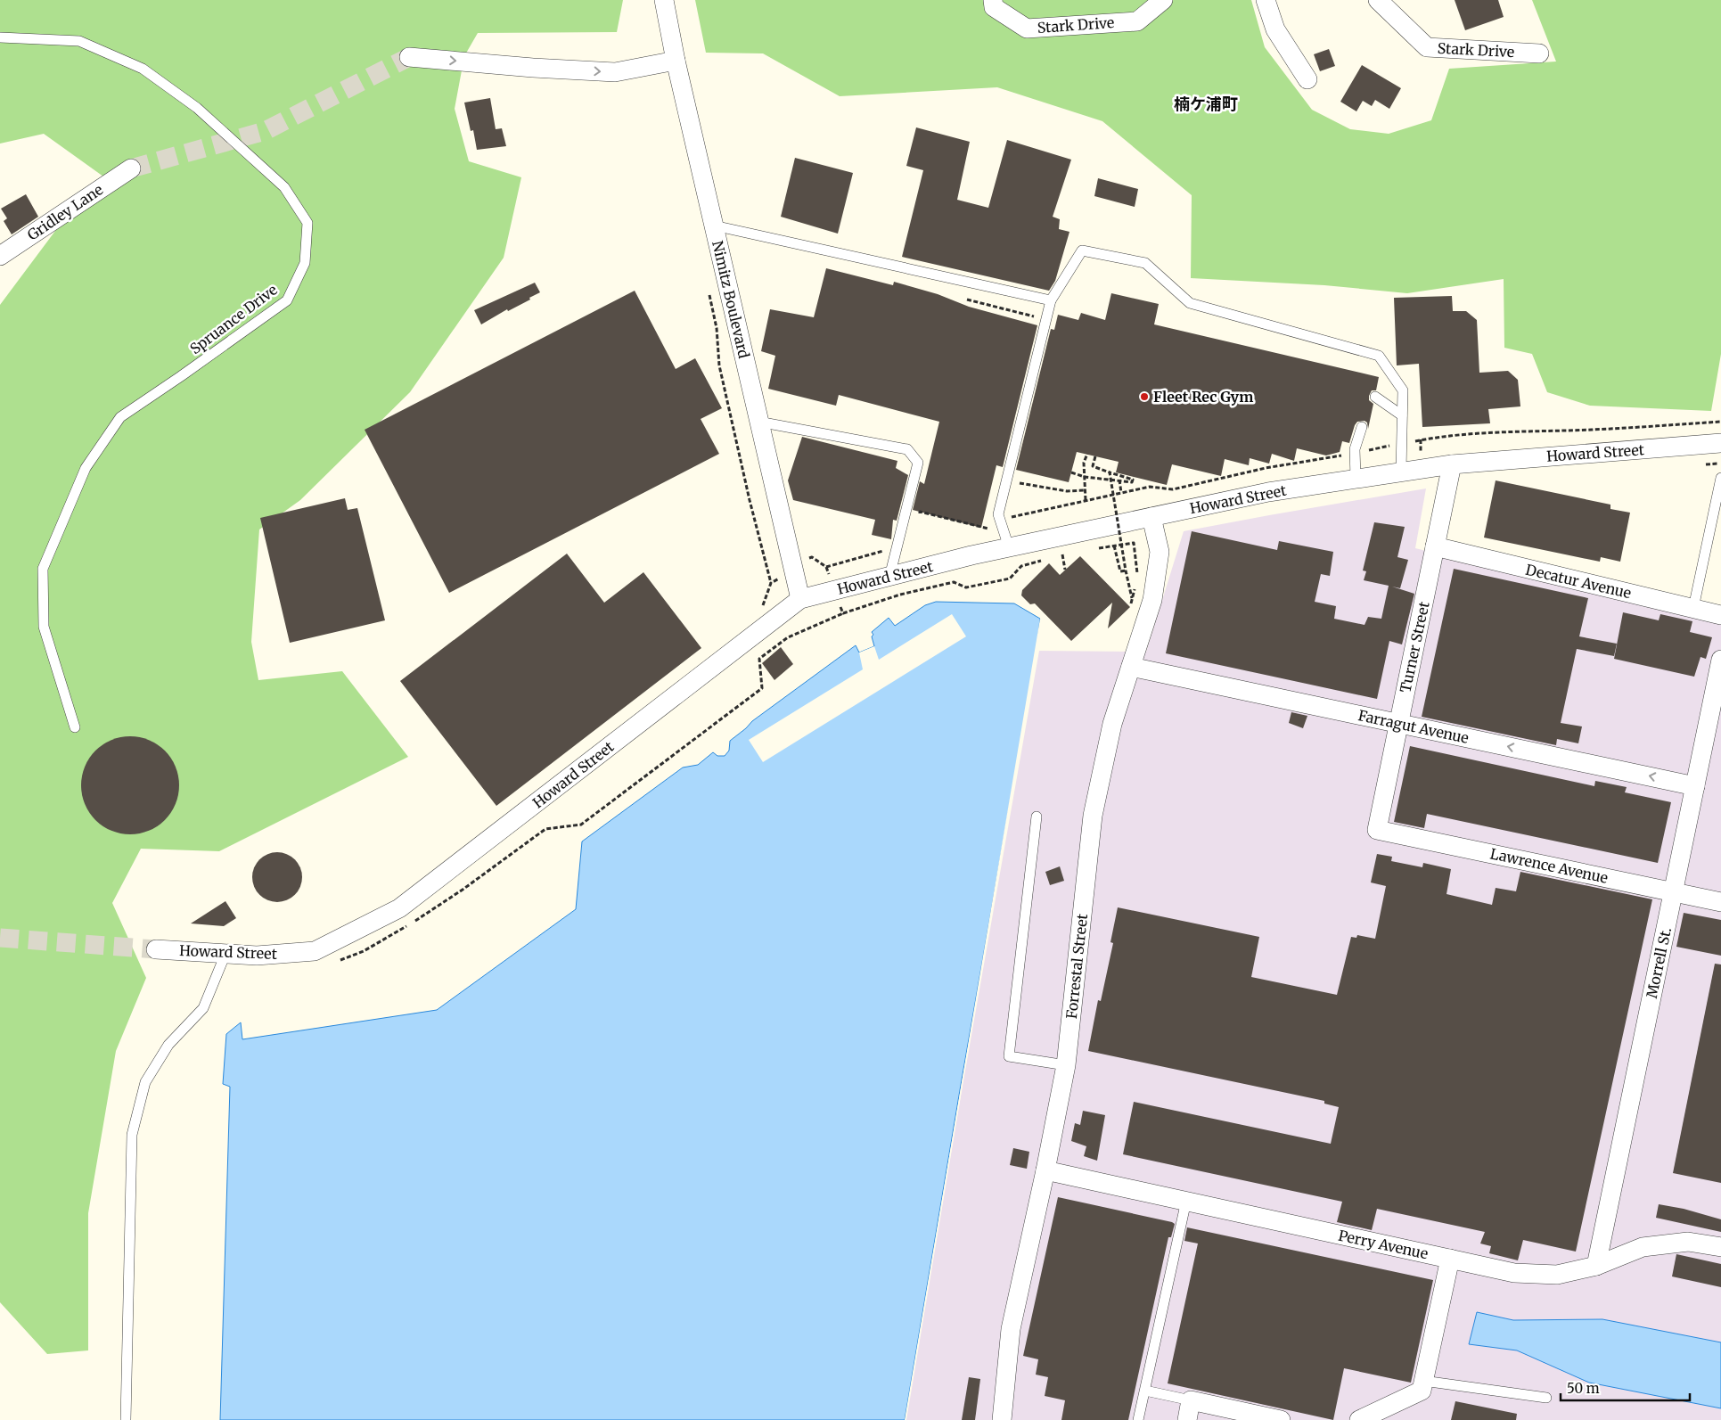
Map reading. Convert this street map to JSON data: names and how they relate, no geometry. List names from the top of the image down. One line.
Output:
{"streets":{"street":["Stark Drive","Gridley Lane","Nimitz Boulevard","Howard Street","Decatur Avenue","Turner Street","Farragut Avenue","Lawrence Avenue","Morrell St.","Forrestal Street","Perry Avenue"],"lane":["Spruance Drive"]},"crossings":[["Nimitz Boulevard","Howard Street"],["Howard Street","Turner Street"],["Howard Street","Forrestal Street"],["Decatur Avenue","Turner Street"],["Turner Street","Farragut Avenue"],["Turner Street","Lawrence Avenue"],["Farragut Avenue","Morrell St."],["Farragut Avenue","Forrestal Street"],["Lawrence Avenue","Morrell St."],["Morrell St.","Perry Avenue"],["Forrestal Street","Perry Avenue"]],"one_way":["Farragut Avenue"],"districts":["楠ケ浦町"],"places":["Fleet Rec Gym"],"scale_bar":"50 m"}
